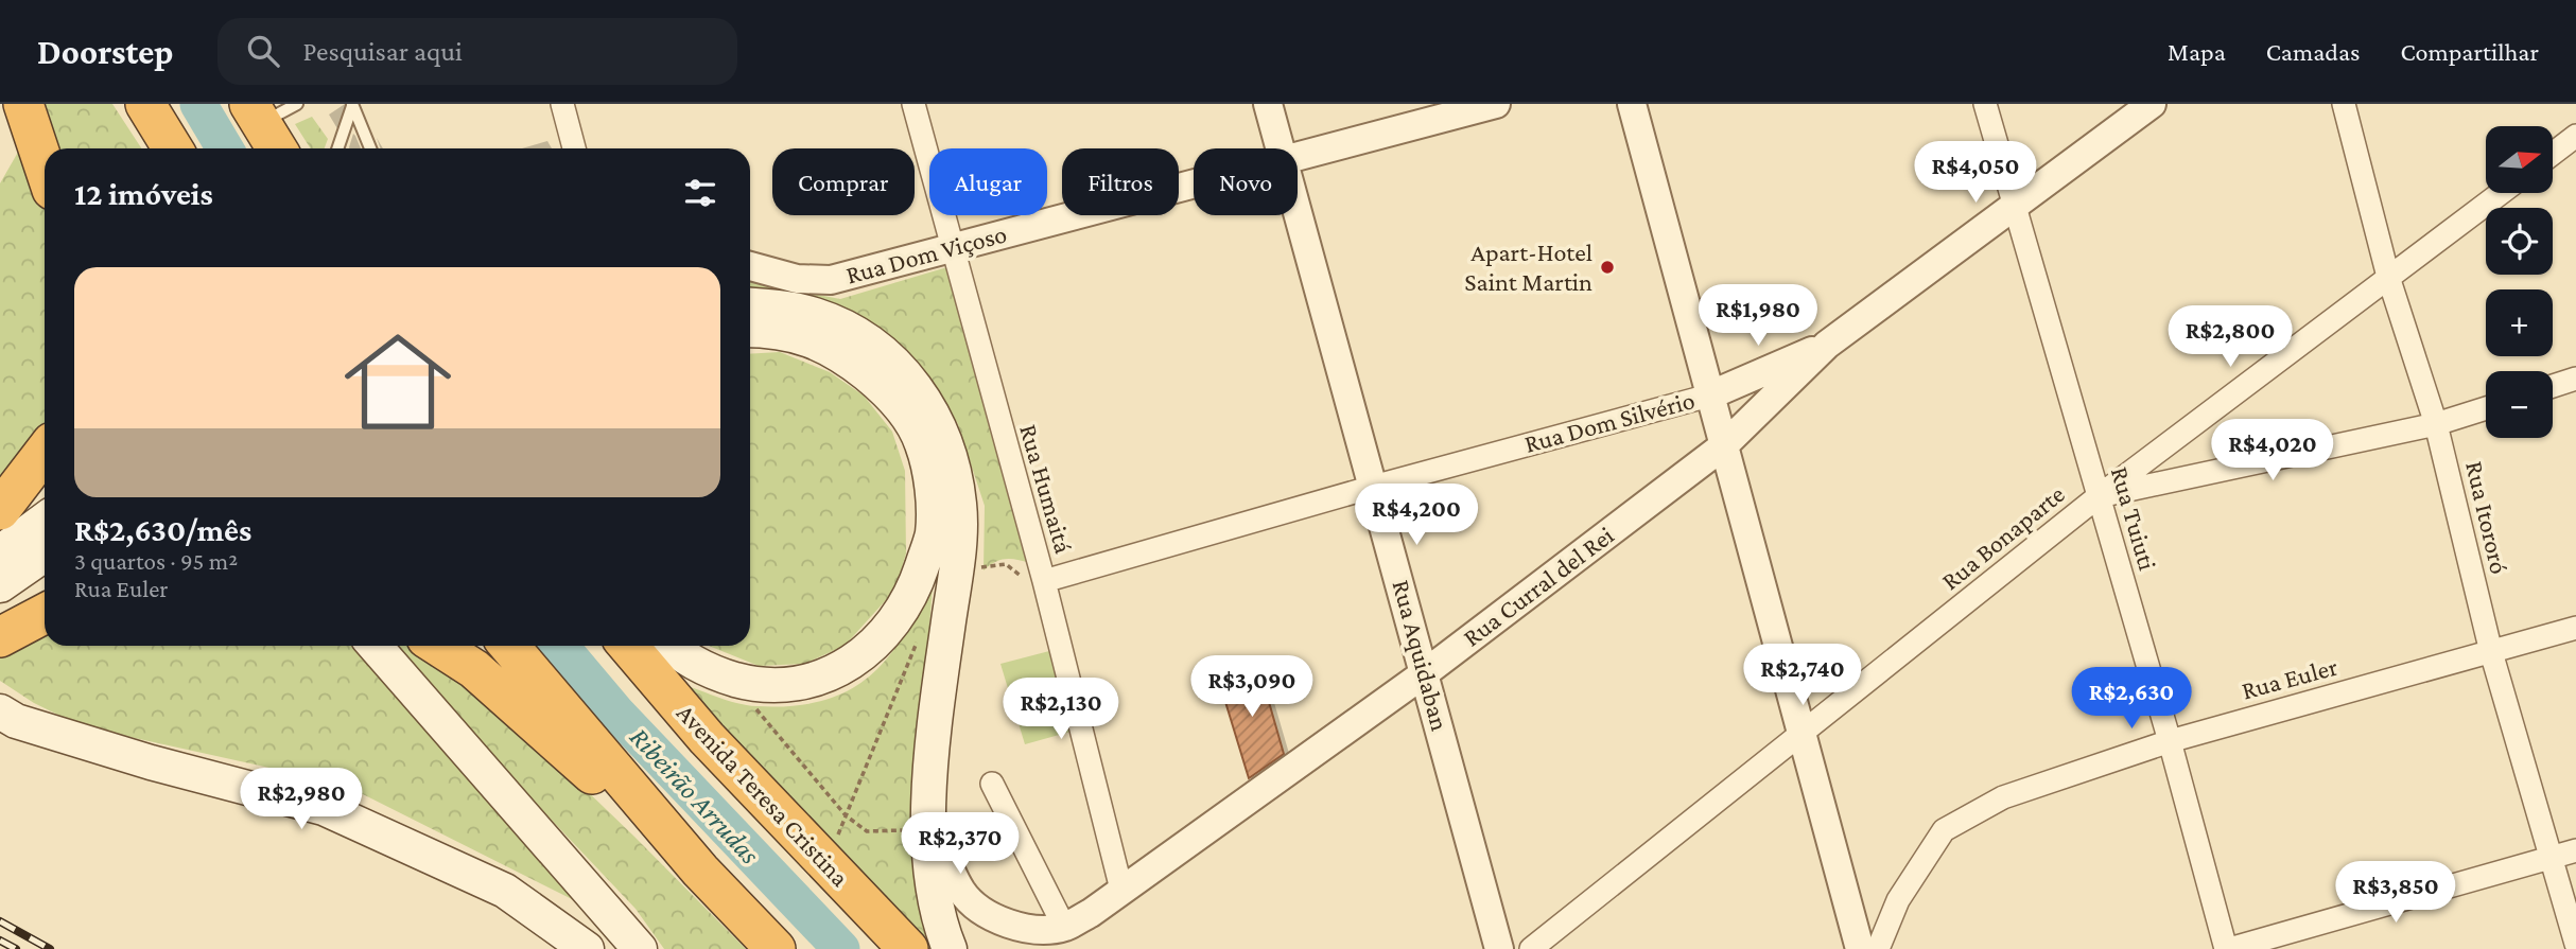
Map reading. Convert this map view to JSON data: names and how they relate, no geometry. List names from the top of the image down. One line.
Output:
{"streets":{"highway":["Avenida Teresa Cristina"],"street":["Rua Dom Viçoso","Rua Dom Silvério","Rua Humaitá","Rua Itororó","Rua Tuiuti","Rua Bonaparte","Rua Curral del Rei","Rua Aquidaban","Rua Euler"]},"crossings":[["Rua Dom Viçoso","Rua Humaitá"],["Rua Dom Silvério","Rua Humaitá"],["Rua Dom Silvério","Rua Curral del Rei"],["Rua Dom Silvério","Rua Aquidaban"],["Rua Humaitá","Rua Curral del Rei"],["Rua Itororó","Rua Bonaparte"],["Rua Itororó","Rua Euler"],["Rua Tuiuti","Rua Bonaparte"],["Rua Tuiuti","Rua Curral del Rei"],["Rua Tuiuti","Rua Euler"],["Rua Curral del Rei","Rua Aquidaban"]],"water":["Ribeirão Arrudas"],"places":["Apart-Hotel Saint Martin"],"north":"right","page":{"header":"Doorstep","search":"Pesquisar aqui","nav":["Mapa","Camadas","Compartilhar"],"map_buttons":["+","−"],"price":["R$4,050","R$1,980","R$2,800","R$4,020","R$4,200","R$2,740","R$3,090","R$2,630","R$2,130","R$2,980","R$2,370","R$3,850"],"chip":["Comprar","Alugar","Filtros","Novo"],"heading":"12 imóveis","list":[{"name":"R$2,630/mês","note":"3 quartos · 95 m² · Rua Euler"}]}}
